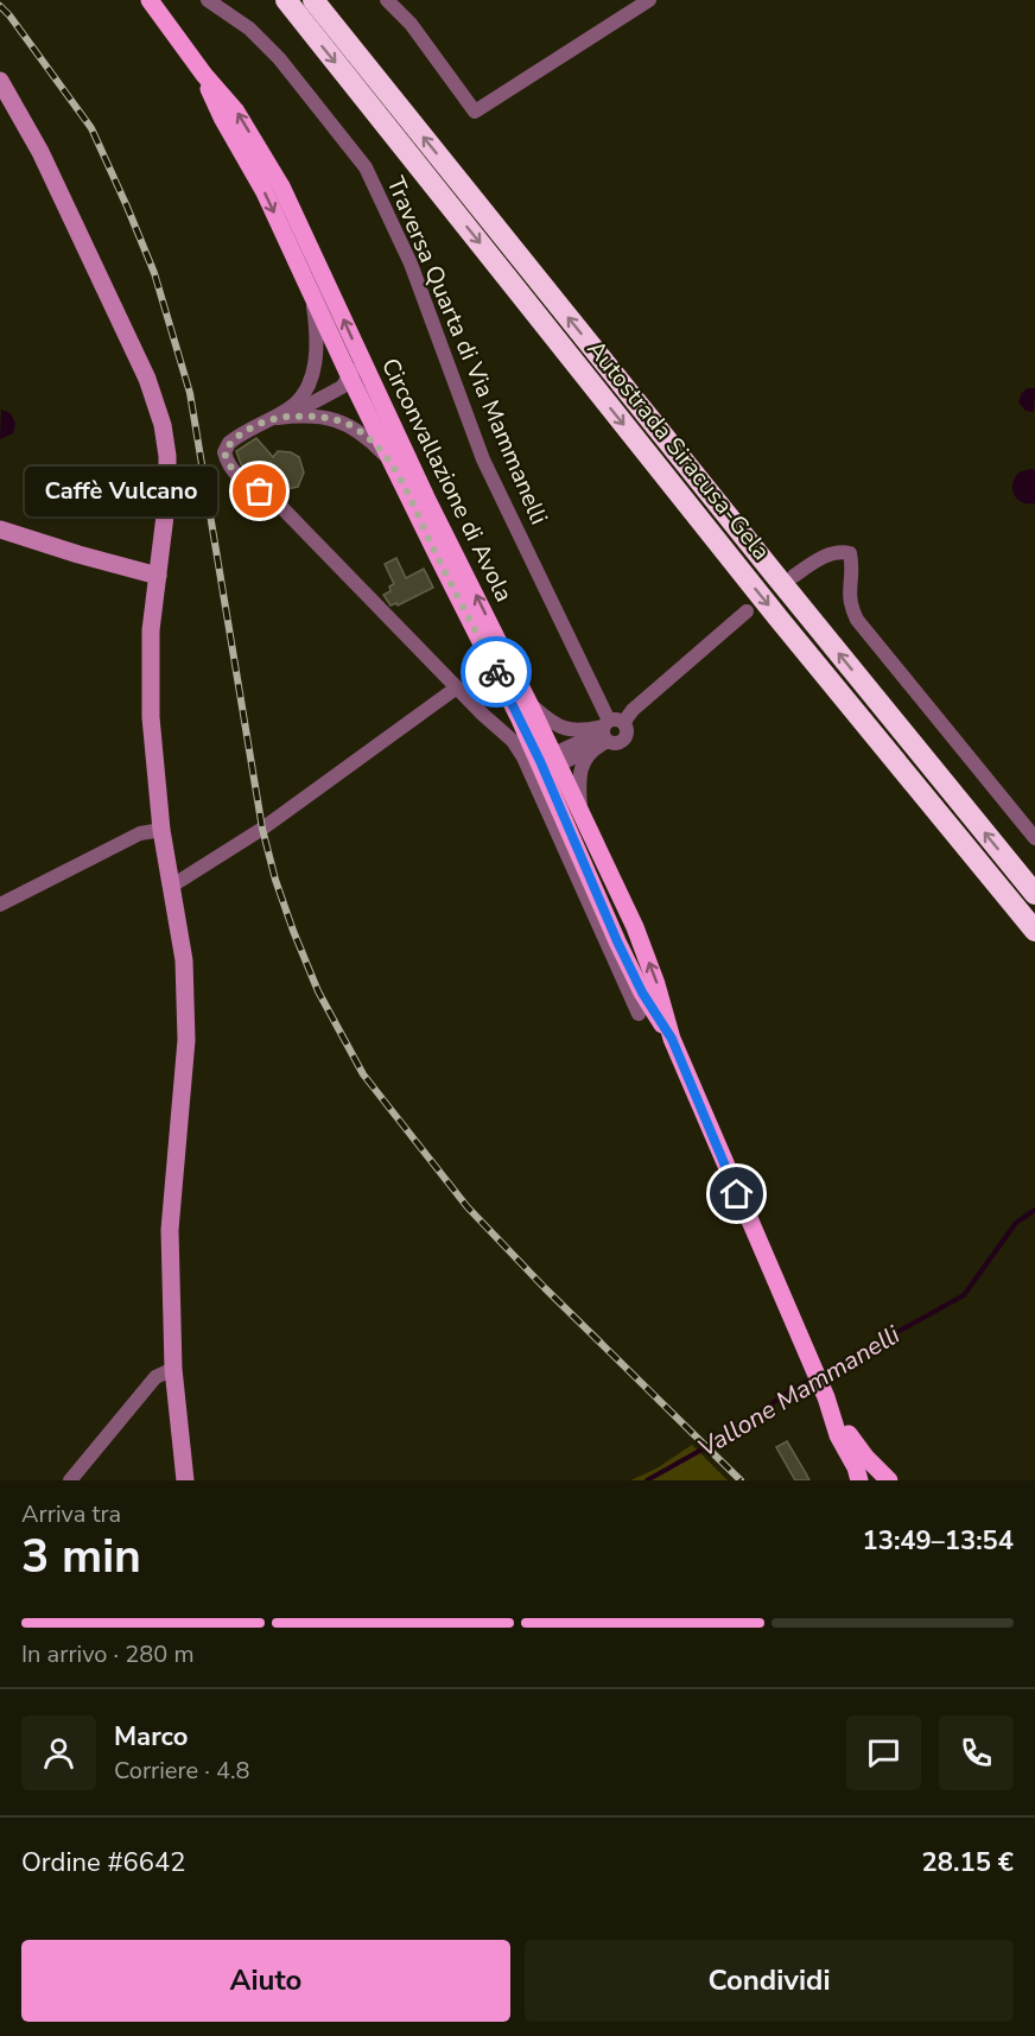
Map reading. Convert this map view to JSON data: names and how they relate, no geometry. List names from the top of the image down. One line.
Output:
{"streets":{"highway":["Autostrada Siracusa-Gela"],"main road":["Circonvallazione di Avola"],"street":["Traversa Quarta di Via Mammanelli"]},"water":["Vallone Mammanelli"],"places":["Caffè Vulcano"],"page":{"bubble":"Caffè Vulcano","heading":["3 min","Arriva tra","13:49–13:54"],"panel":["Marco","Corriere · 4.8","Ordine #6642","28.15 €"],"bar":"In arrivo · 280 m","buttons":["Aiuto","Condividi"]}}
